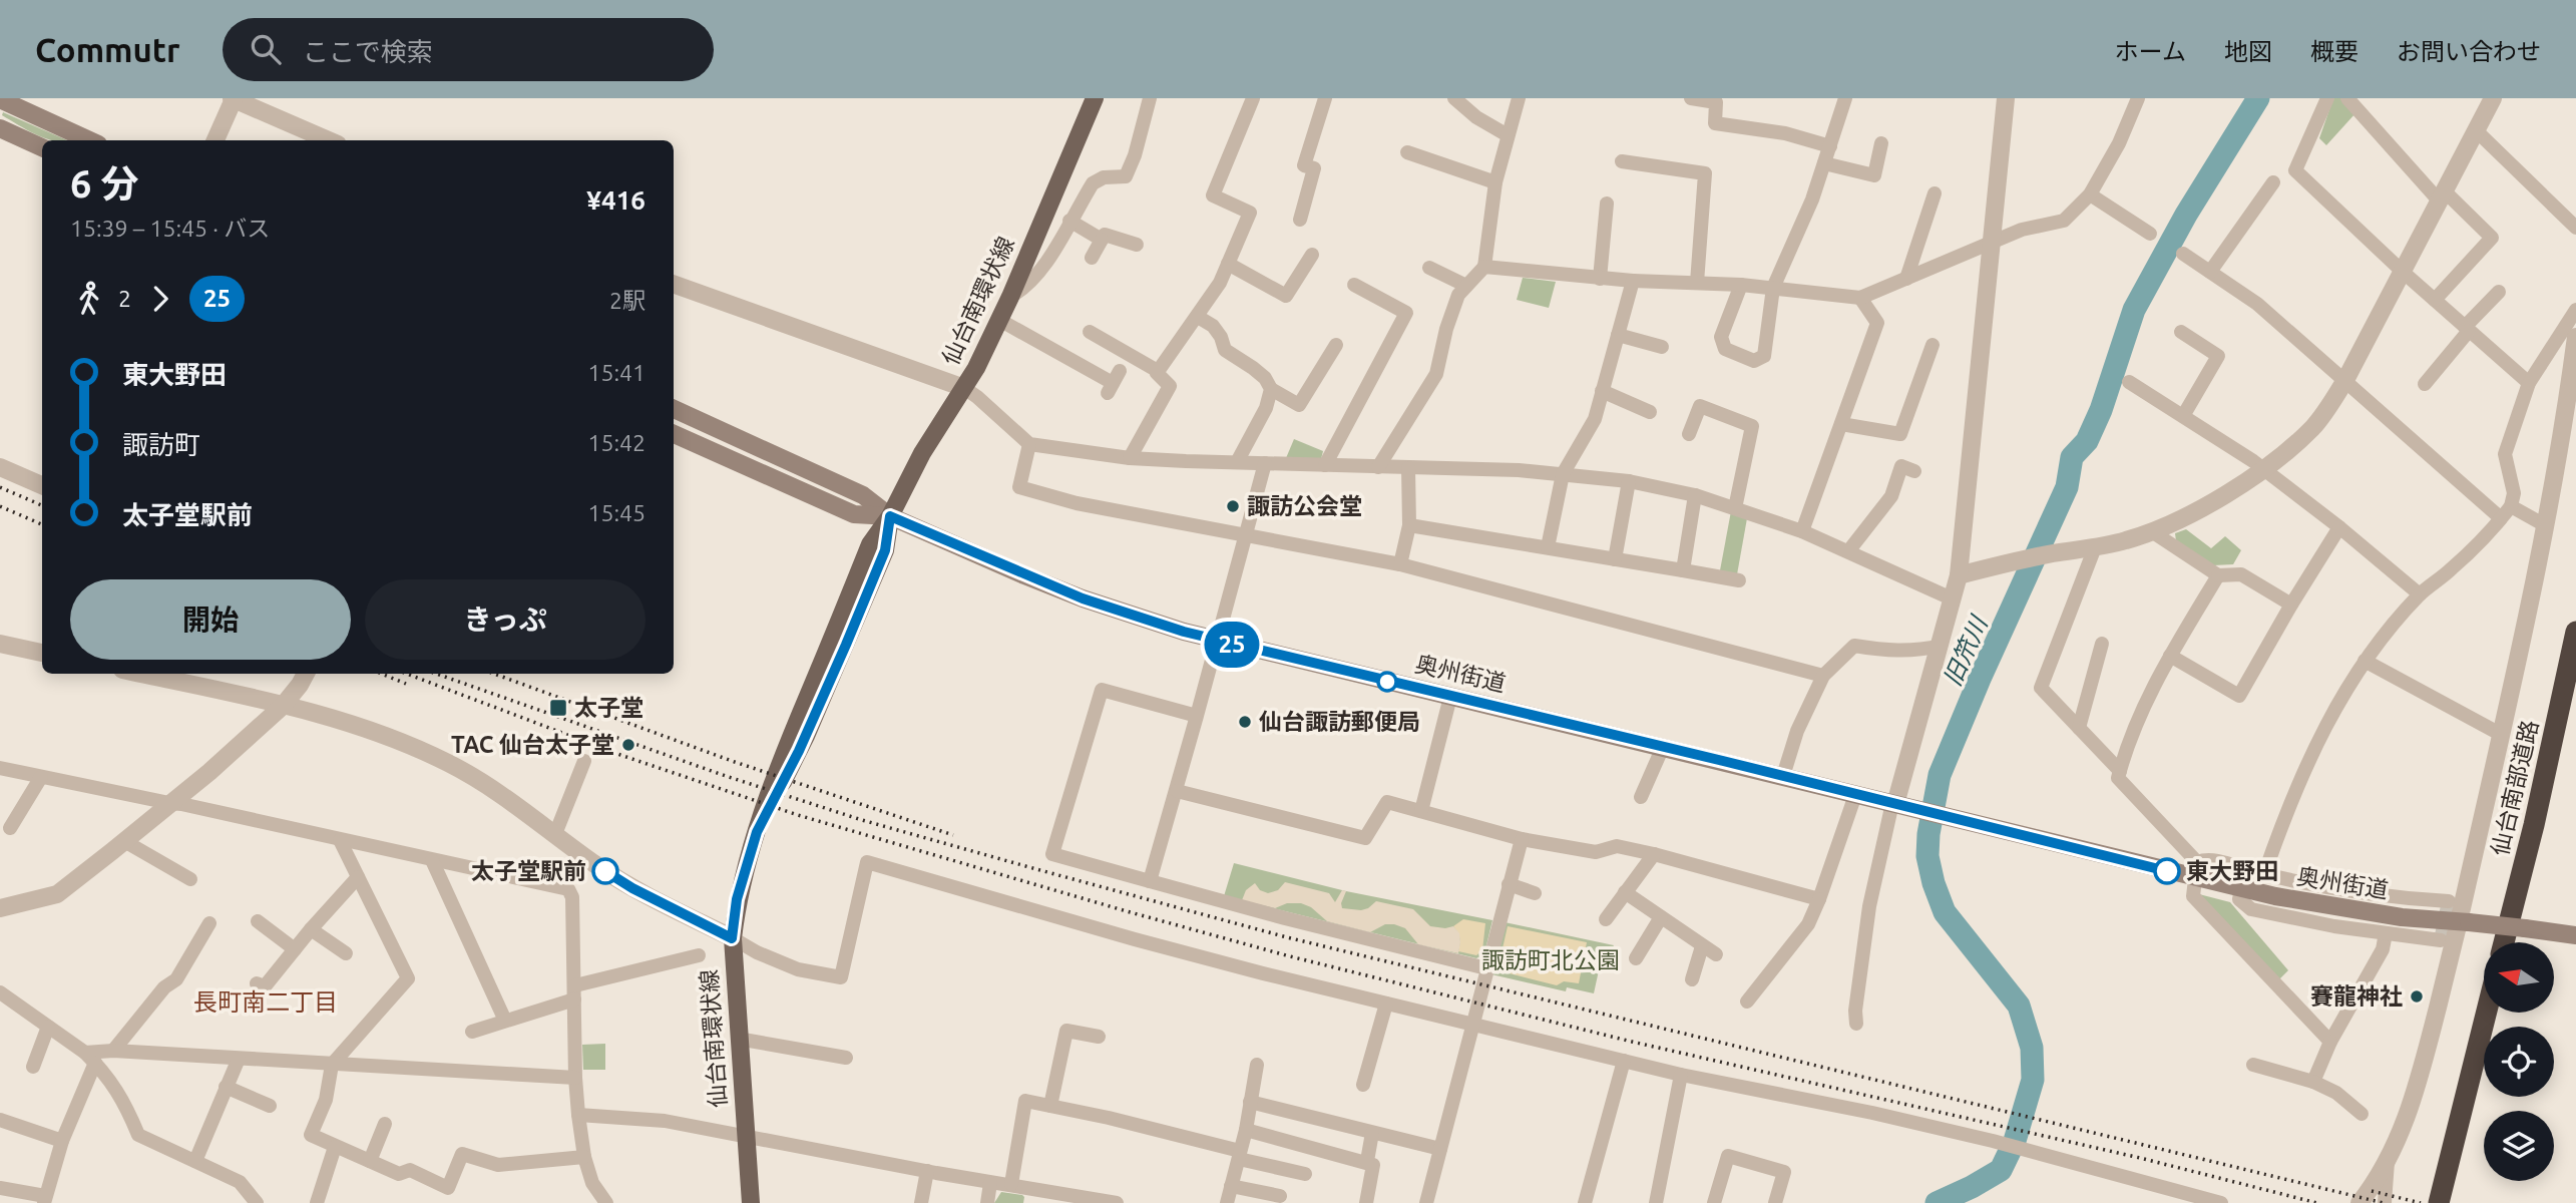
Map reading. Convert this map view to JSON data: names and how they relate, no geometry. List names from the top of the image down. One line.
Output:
{"streets":{"highway":["仙台南部道路"],"main road":["仙台南環状線","奥州街道"]},"crossings":[["仙台南環状線","奥州街道"]],"districts":["長町南二丁目"],"water":["旧笊川"],"parks":["諏訪町北公園"],"places":{"other":["諏訪公会堂","仙台諏訪郵便局","TAC 仙台太子堂","太子堂駅前","東大野田","賽龍神社"],"transit":["太子堂"]},"lines":["bus line 25"],"north":"left","page":{"header":"Commutr","search":"ここで検索","nav":["ホーム","地図","概要","お問い合わせ"],"on_map":"25","heading":["6 分","15:39 – 15:45 · バス","¥416"],"legs":["2","25","2駅"],"list":[{"name":"東大野田","value":"15:41"},{"name":"諏訪町","value":"15:42"},{"name":"太子堂駅前","value":"15:45"}],"buttons":["開始","きっぷ"]}}
